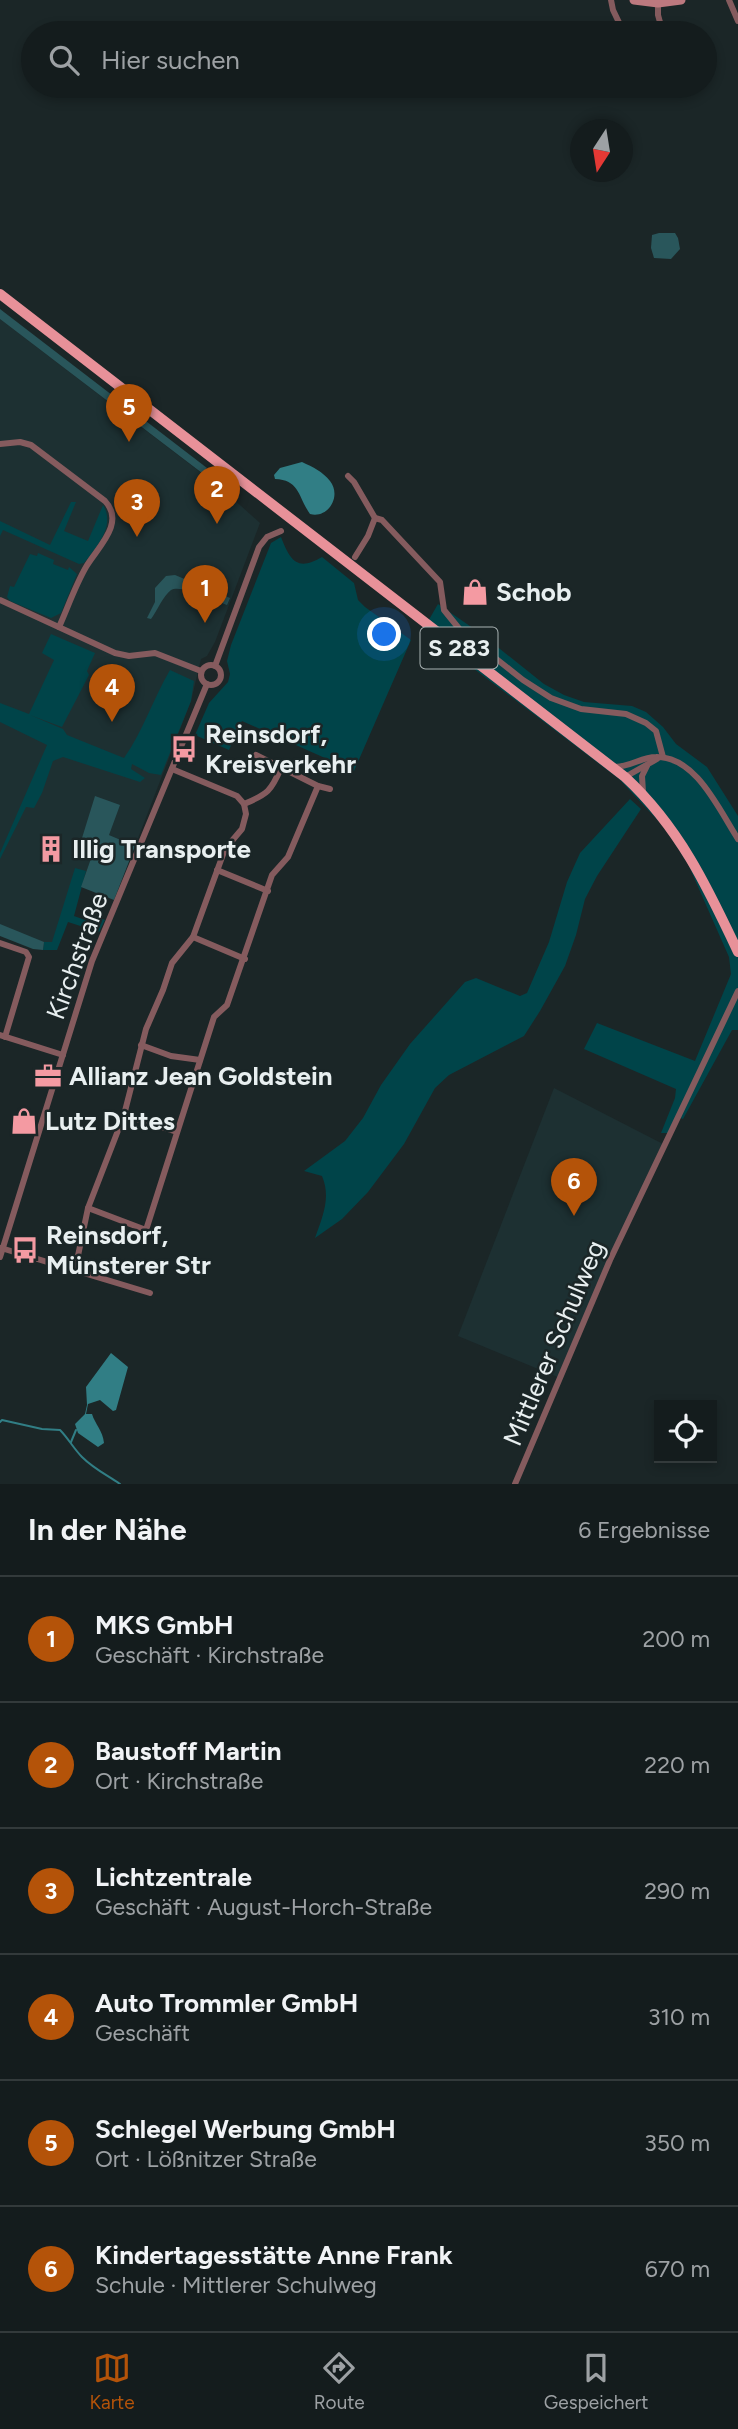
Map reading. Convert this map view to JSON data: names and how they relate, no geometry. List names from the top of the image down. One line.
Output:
{"streets":{"main road":["S 283"],"street":["Kirchstraße","Mittlerer Schulweg"]},"places":{"shop":["Schob","Lutz Dittes"],"bus stop":["Reinsdorf, Kreisverkehr","Reinsdorf, Münsterer Str"],"building":["Illig Transporte"],"office":["Allianz Jean Goldstein"]},"north":"bottom","page":{"search":"Hier suchen","pins":["5","2","3","1","4","6"],"heading":["In der Nähe","6 Ergebnisse"],"list":[{"mark":"1","name":"MKS GmbH","note":"Geschäft · Kirchstraße","value":"200 m"},{"mark":"2","name":"Baustoff Martin","note":"Ort · Kirchstraße","value":"220 m"},{"mark":"3","name":"Lichtzentrale","note":"Geschäft · August-Horch-Straße","value":"290 m"},{"mark":"4","name":"Auto Trommler GmbH","note":"Geschäft","value":"310 m"},{"mark":"5","name":"Schlegel Werbung GmbH","note":"Ort · Lößnitzer Straße","value":"350 m"},{"mark":"6","name":"Kindertagesstätte Anne Frank","note":"Schule · Mittlerer Schulweg","value":"670 m"}],"nav":["Karte","Route","Gespeichert"]}}
